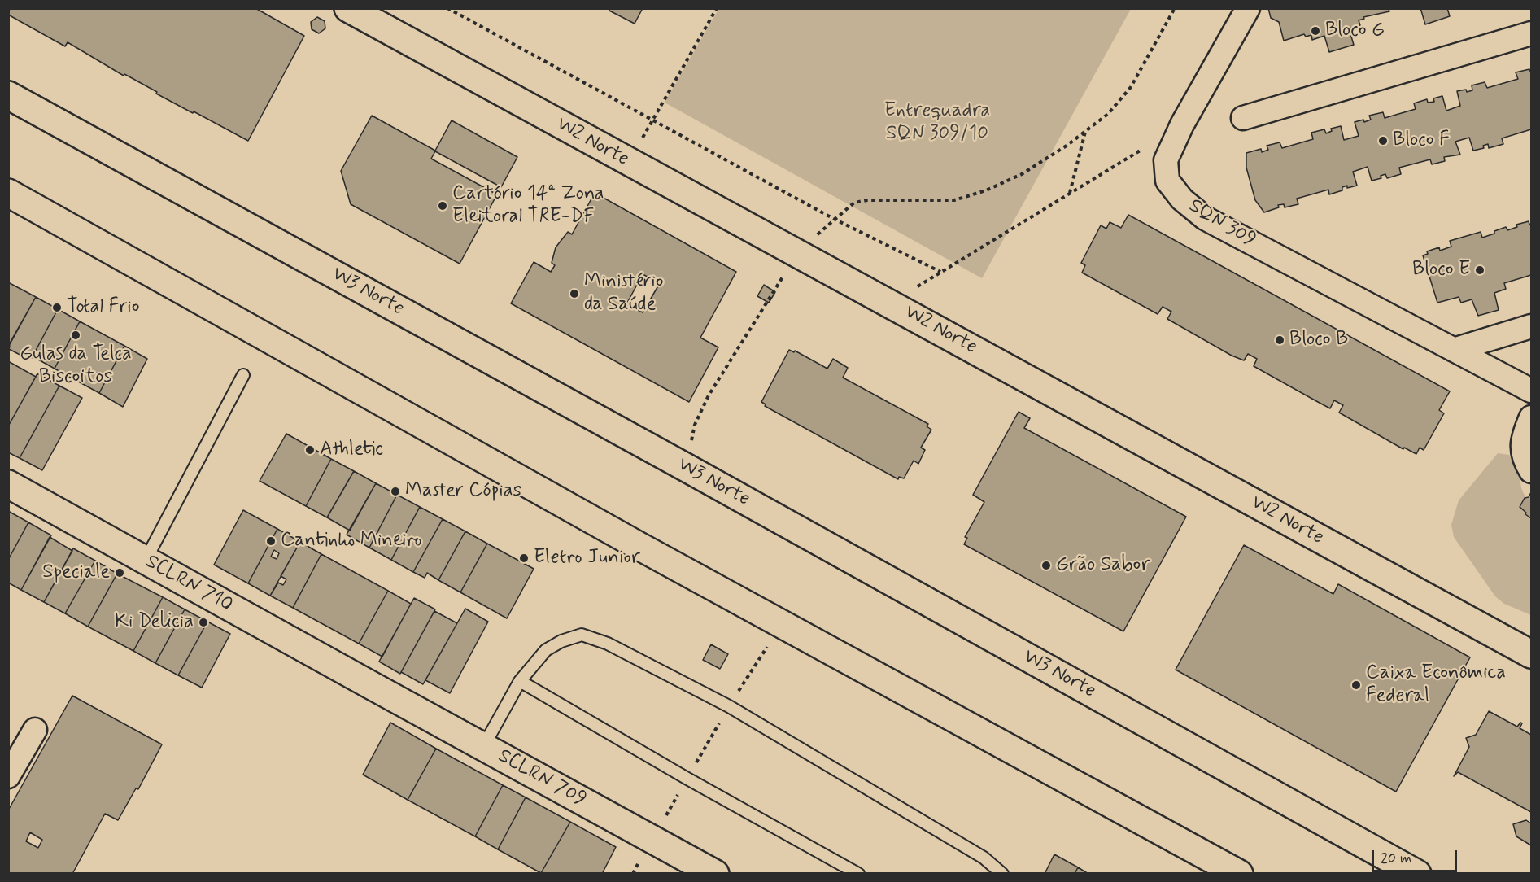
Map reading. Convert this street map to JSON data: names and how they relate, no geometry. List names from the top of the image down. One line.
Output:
{"streets":{"main road":["W2 Norte","W3 Norte","SCLRN 710","SCLRN 709"],"street":["SQN 309"]},"crossings":[["SCLRN 710","SCLRN 709"]],"parks":["Entrequadra SQN 309/10"],"places":["Bloco G","Bloco F","Cartório 14ª Zona Eleitoral TRE-DF","Bloco E","Ministério da Saúde","Total Frio","Gulas da Telca Biscoitos","Bloco B","Athletic","Master Cópias","Cantinho Mineiro","Eletro Junior","Grão Sabor","Speciale","Ki Delicia","Caixa Econômica Federal"],"scale_bar":"20 m"}
